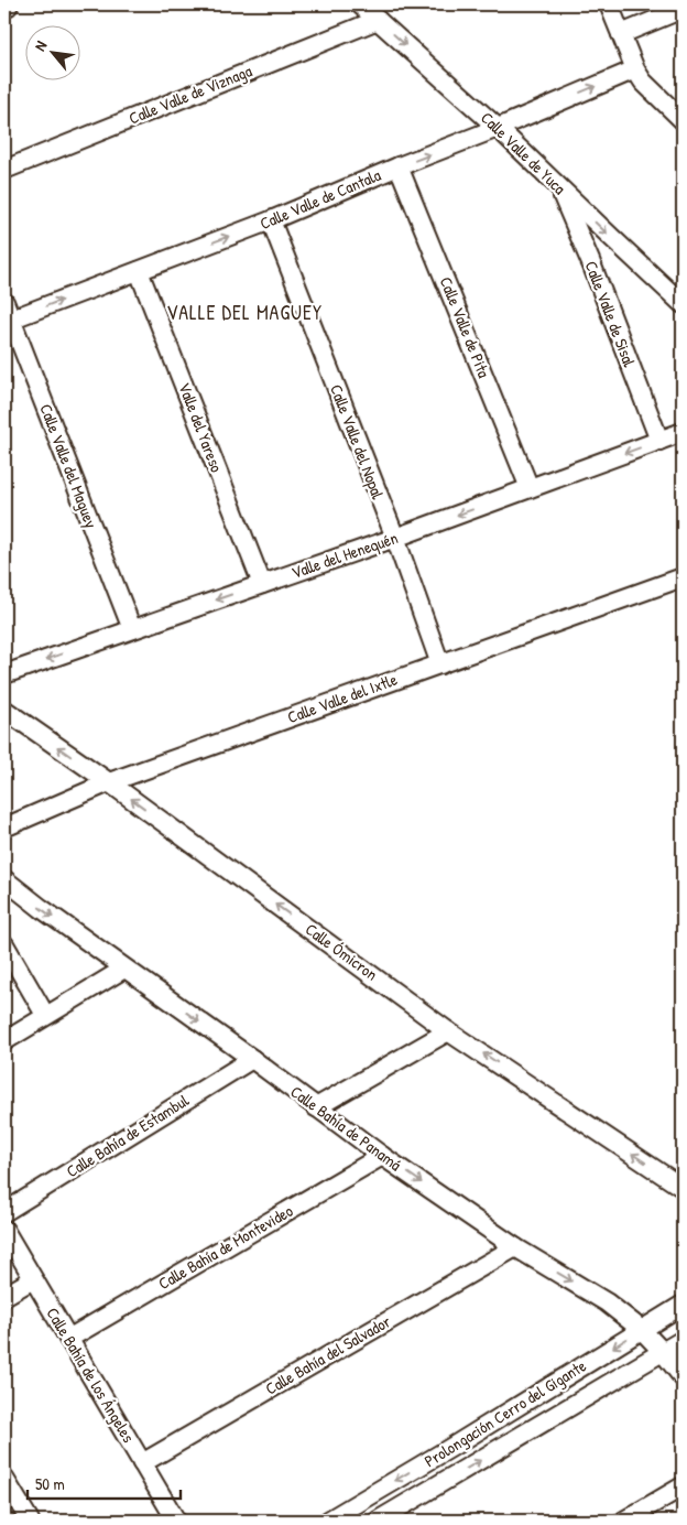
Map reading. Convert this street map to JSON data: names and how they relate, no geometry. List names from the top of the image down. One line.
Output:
{"streets":{"street":["Calle Valle de Viznaga","Calle Valle de Yuca","Calle Valle de Cantala","Calle Valle de Sisal","Calle Valle de Pita","Valle del Yareso","Calle Valle del Nopal","Calle Valle del Maguey","Valle del Henequén","Calle Valle del Ixtle","Calle Ómicron","Calle Bahía de Panamá","Calle Bahía de Estambul","Calle Bahía de Montevideo","Calle Bahía del Salvador","Calle Bahía de los Ángeles","Prolongación Cerro del Gigante"]},"crossings":[["Calle Valle de Viznaga","Calle Valle de Yuca"],["Calle Valle de Yuca","Calle Valle de Cantala"],["Calle Valle de Yuca","Calle Valle de Sisal"],["Calle Valle de Cantala","Calle Valle de Pita"],["Calle Valle de Cantala","Valle del Yareso"],["Calle Valle de Cantala","Calle Valle del Nopal"],["Calle Valle de Cantala","Calle Valle del Maguey"],["Calle Valle de Sisal","Valle del Henequén"],["Calle Valle de Pita","Valle del Henequén"],["Valle del Yareso","Valle del Henequén"],["Calle Valle del Nopal","Valle del Henequén"],["Calle Valle del Nopal","Calle Valle del Ixtle"],["Calle Valle del Maguey","Valle del Henequén"],["Calle Valle del Ixtle","Calle Ómicron"],["Calle Bahía de Panamá","Calle Bahía de Estambul"],["Calle Bahía de Panamá","Calle Bahía de Montevideo"],["Calle Bahía de Panamá","Calle Bahía del Salvador"],["Calle Bahía de Panamá","Prolongación Cerro del Gigante"],["Calle Bahía de Montevideo","Calle Bahía de los Ángeles"],["Calle Bahía del Salvador","Calle Bahía de los Ángeles"]],"one_way":["Calle Valle de Yuca","Calle Valle de Cantala","Valle del Henequén","Calle Ómicron","Calle Bahía de Panamá"],"districts":["VALLE DEL MAGUEY"],"scale_bar":"50 m","north":"top left"}
